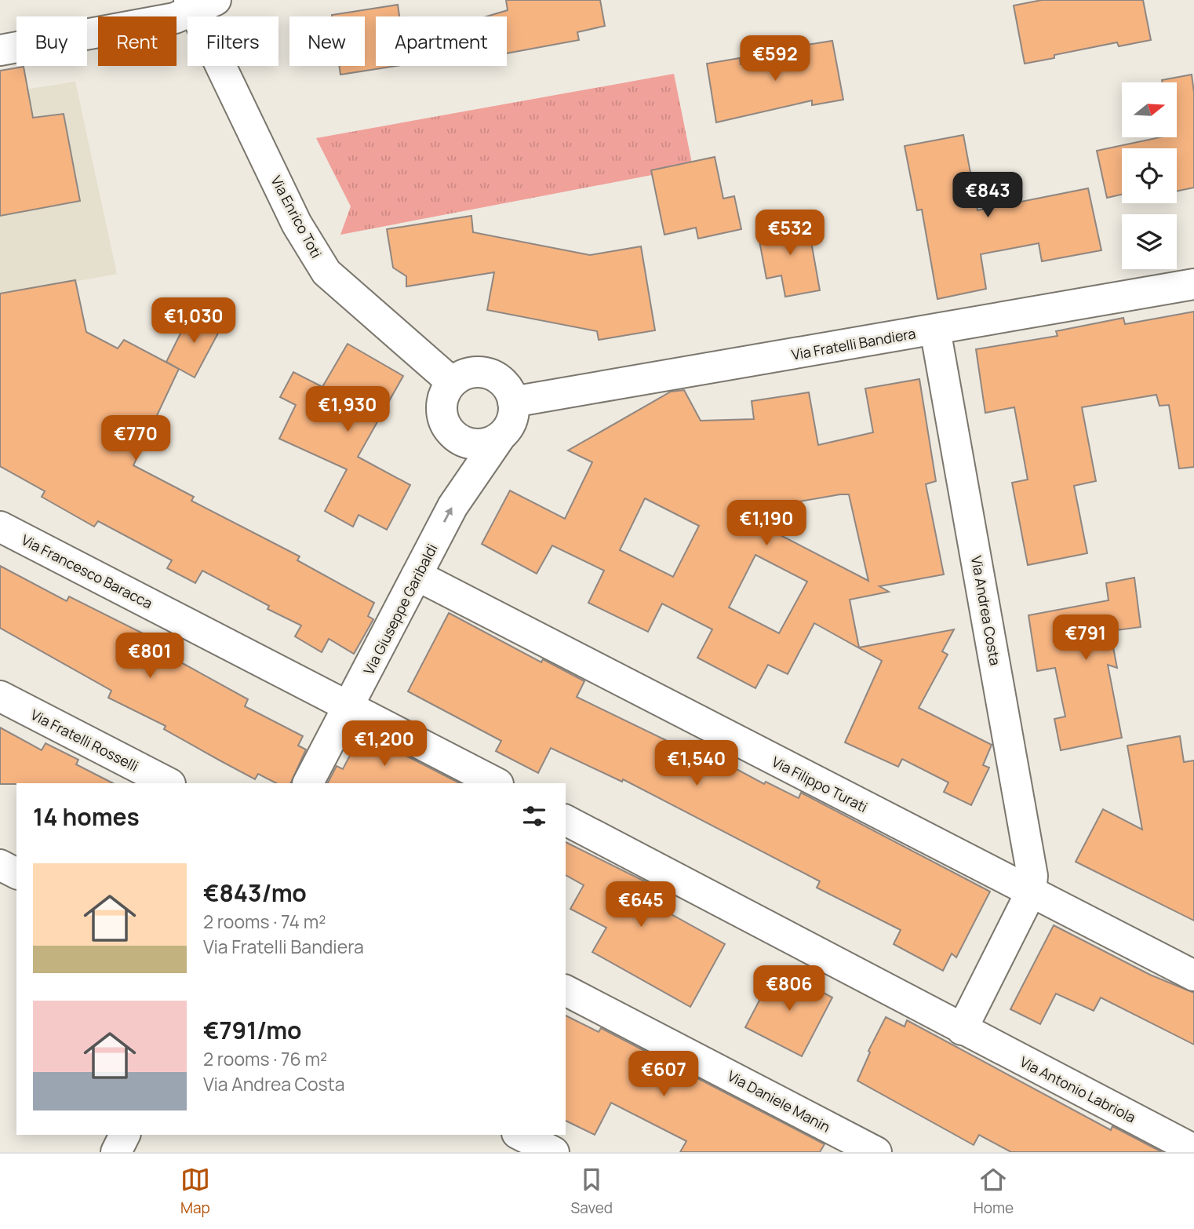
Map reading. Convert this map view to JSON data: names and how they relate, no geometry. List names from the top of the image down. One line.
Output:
{"streets":{"street":["Via Enrico Toti","Via Fratelli Bandiera","Via Francesco Baracca","Via Giuseppe Garibaldi","Via Andrea Costa","Via Fratelli Rosselli","Via Filippo Turati","Via Antonio Labriola","Via Daniele Manin"]},"crossings":[["Via Enrico Toti","Via Fratelli Bandiera"],["Via Enrico Toti","Via Giuseppe Garibaldi"],["Via Fratelli Bandiera","Via Giuseppe Garibaldi"],["Via Fratelli Bandiera","Via Andrea Costa"],["Via Francesco Baracca","Via Giuseppe Garibaldi"],["Via Giuseppe Garibaldi","Via Filippo Turati"],["Via Andrea Costa","Via Filippo Turati"]],"one_way":["Via Giuseppe Garibaldi"],"north":"right","page":{"chip":["Buy","Rent","Filters","New","Apartment"],"price":["€592","€843","€532","€1,030","€1,930","€770","€1,190","€791","€801","€1,200","€1,540","€645","€806","€607"],"heading":"14 homes","list":[{"name":"€843/mo","note":"2 rooms · 74 m² · Via Fratelli Bandiera"},{"name":"€791/mo","note":"2 rooms · 76 m² · Via Andrea Costa"}],"tabs":["Map","Saved","Home"]}}
